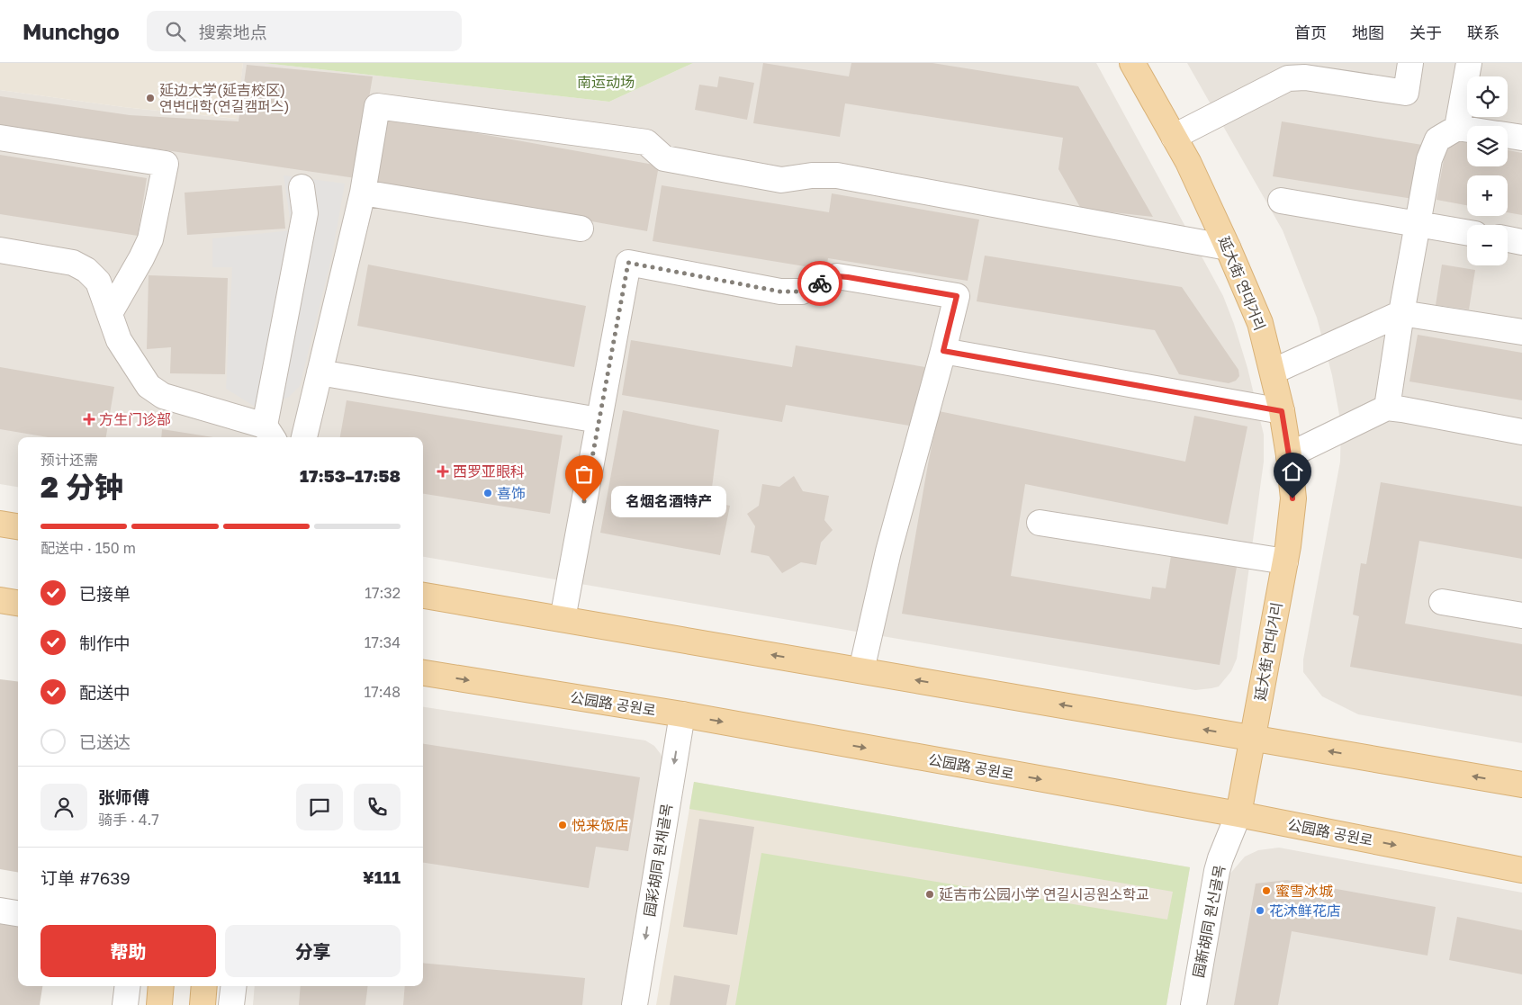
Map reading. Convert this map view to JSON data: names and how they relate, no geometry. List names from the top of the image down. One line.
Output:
{"streets":{"main road":["延大街 연대거리","公园路 공원로"],"street":["园彩胡同 원채골목","园新胡同 원신골목"]},"crossings":[["延大街 연대거리","公园路 공원로"],["延大街 연대거리","园新胡同 원신골목"],["公园路 공원로","园彩胡同 원채골목"],["公园路 공원로","园新胡同 원신골목"]],"one_way":["园彩胡同 원채골목"],"parks":["南运动场"],"places":{"other":["延边大学(延吉校区) 연변대학(연길캠퍼스)","喜饰","名烟名酒特产","悦来饭店","蜜雪冰城","延吉市公园小学 연길시공원소학교","花沐鲜花店"],"health":["方生门诊部","西罗亚眼科"]},"page":{"header":"Munchgo","search":"搜索地点","nav":["首页","地图","关于","联系"],"map_buttons":["+","−"],"heading":["2 分钟","预计还需","17:53–17:58"],"panel":["张师傅","骑手 · 4.7","订单 #7639","¥111"],"bubble":"名烟名酒特产","bar":"配送中 · 150 m","list":[["已接单","17:32"],["制作中","17:34"],["配送中","17:48"],"已送达"],"buttons":["帮助","分享"]}}
